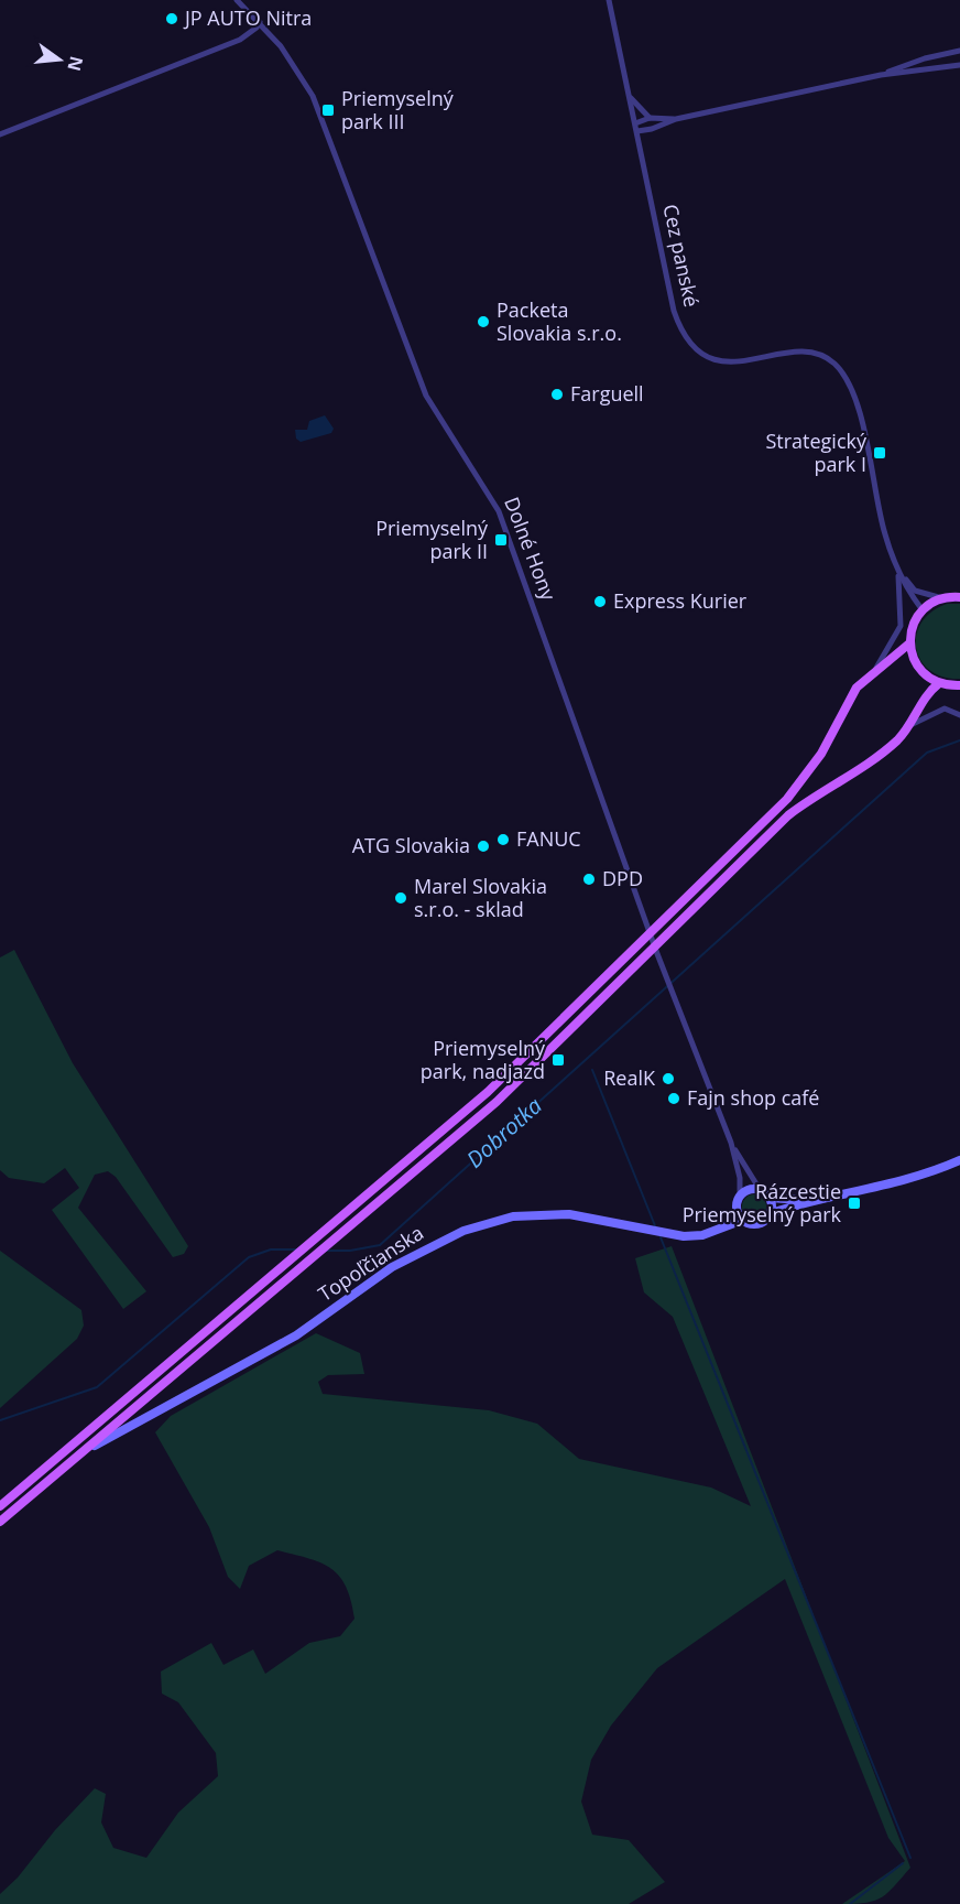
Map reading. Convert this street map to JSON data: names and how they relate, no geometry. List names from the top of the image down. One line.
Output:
{"streets":{"street":["Cez panské","Dolné Hony","Topoľčianska"]},"crossings":[["Dolné Hony","Topoľčianska"]],"water":["Dobrotka"],"places":{"other":["JP AUTO Nitra","Packeta Slovakia s.r.o.","Farguell","Express Kurier","FANUC","ATG Slovakia","DPD","Marel Slovakia s.r.o. - sklad","RealK","Fajn shop café"],"transit":["Priemyselný park III","Strategický park I","Priemyselný park II","Priemyselný park, nadjazd","Rázcestie Priemyselný park"]},"north":"right"}
